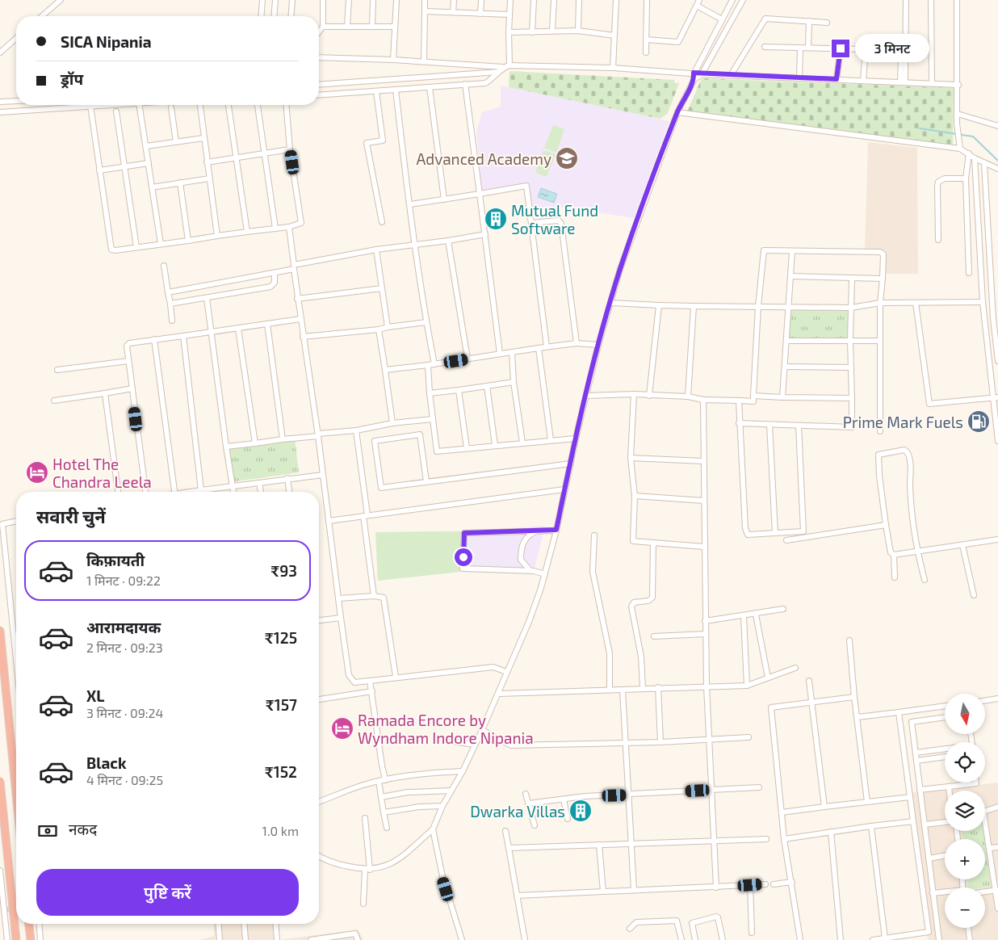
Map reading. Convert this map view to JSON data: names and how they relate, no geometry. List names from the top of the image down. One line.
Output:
{"places":{"school or university":["Advanced Academy"],"building":["Mutual Fund Software","Dwarka Villas"],"fuel station":["Prime Mark Fuels"],"hotel":["Hotel The Chandra Leela","Ramada Encore by Wyndham Indore Nipania"]},"north":"bottom","page":{"banner":["SICA Nipania","ड्रॉप"],"bubble":"3 मिनट","heading":"सवारी चुनें","list":[{"name":"किफ़ायती","note":"1 मिनट · 09:22","value":"₹93"},{"name":"आरामदायक","note":"2 मिनट · 09:23","value":"₹125"},{"name":"XL","note":"3 मिनट · 09:24","value":"₹157"},{"name":"Black","note":"4 मिनट · 09:25","value":"₹152"}],"map_buttons":["+","−"],"pay":["नकद","1.0 km"],"buttons":"पुष्टि करें"}}
